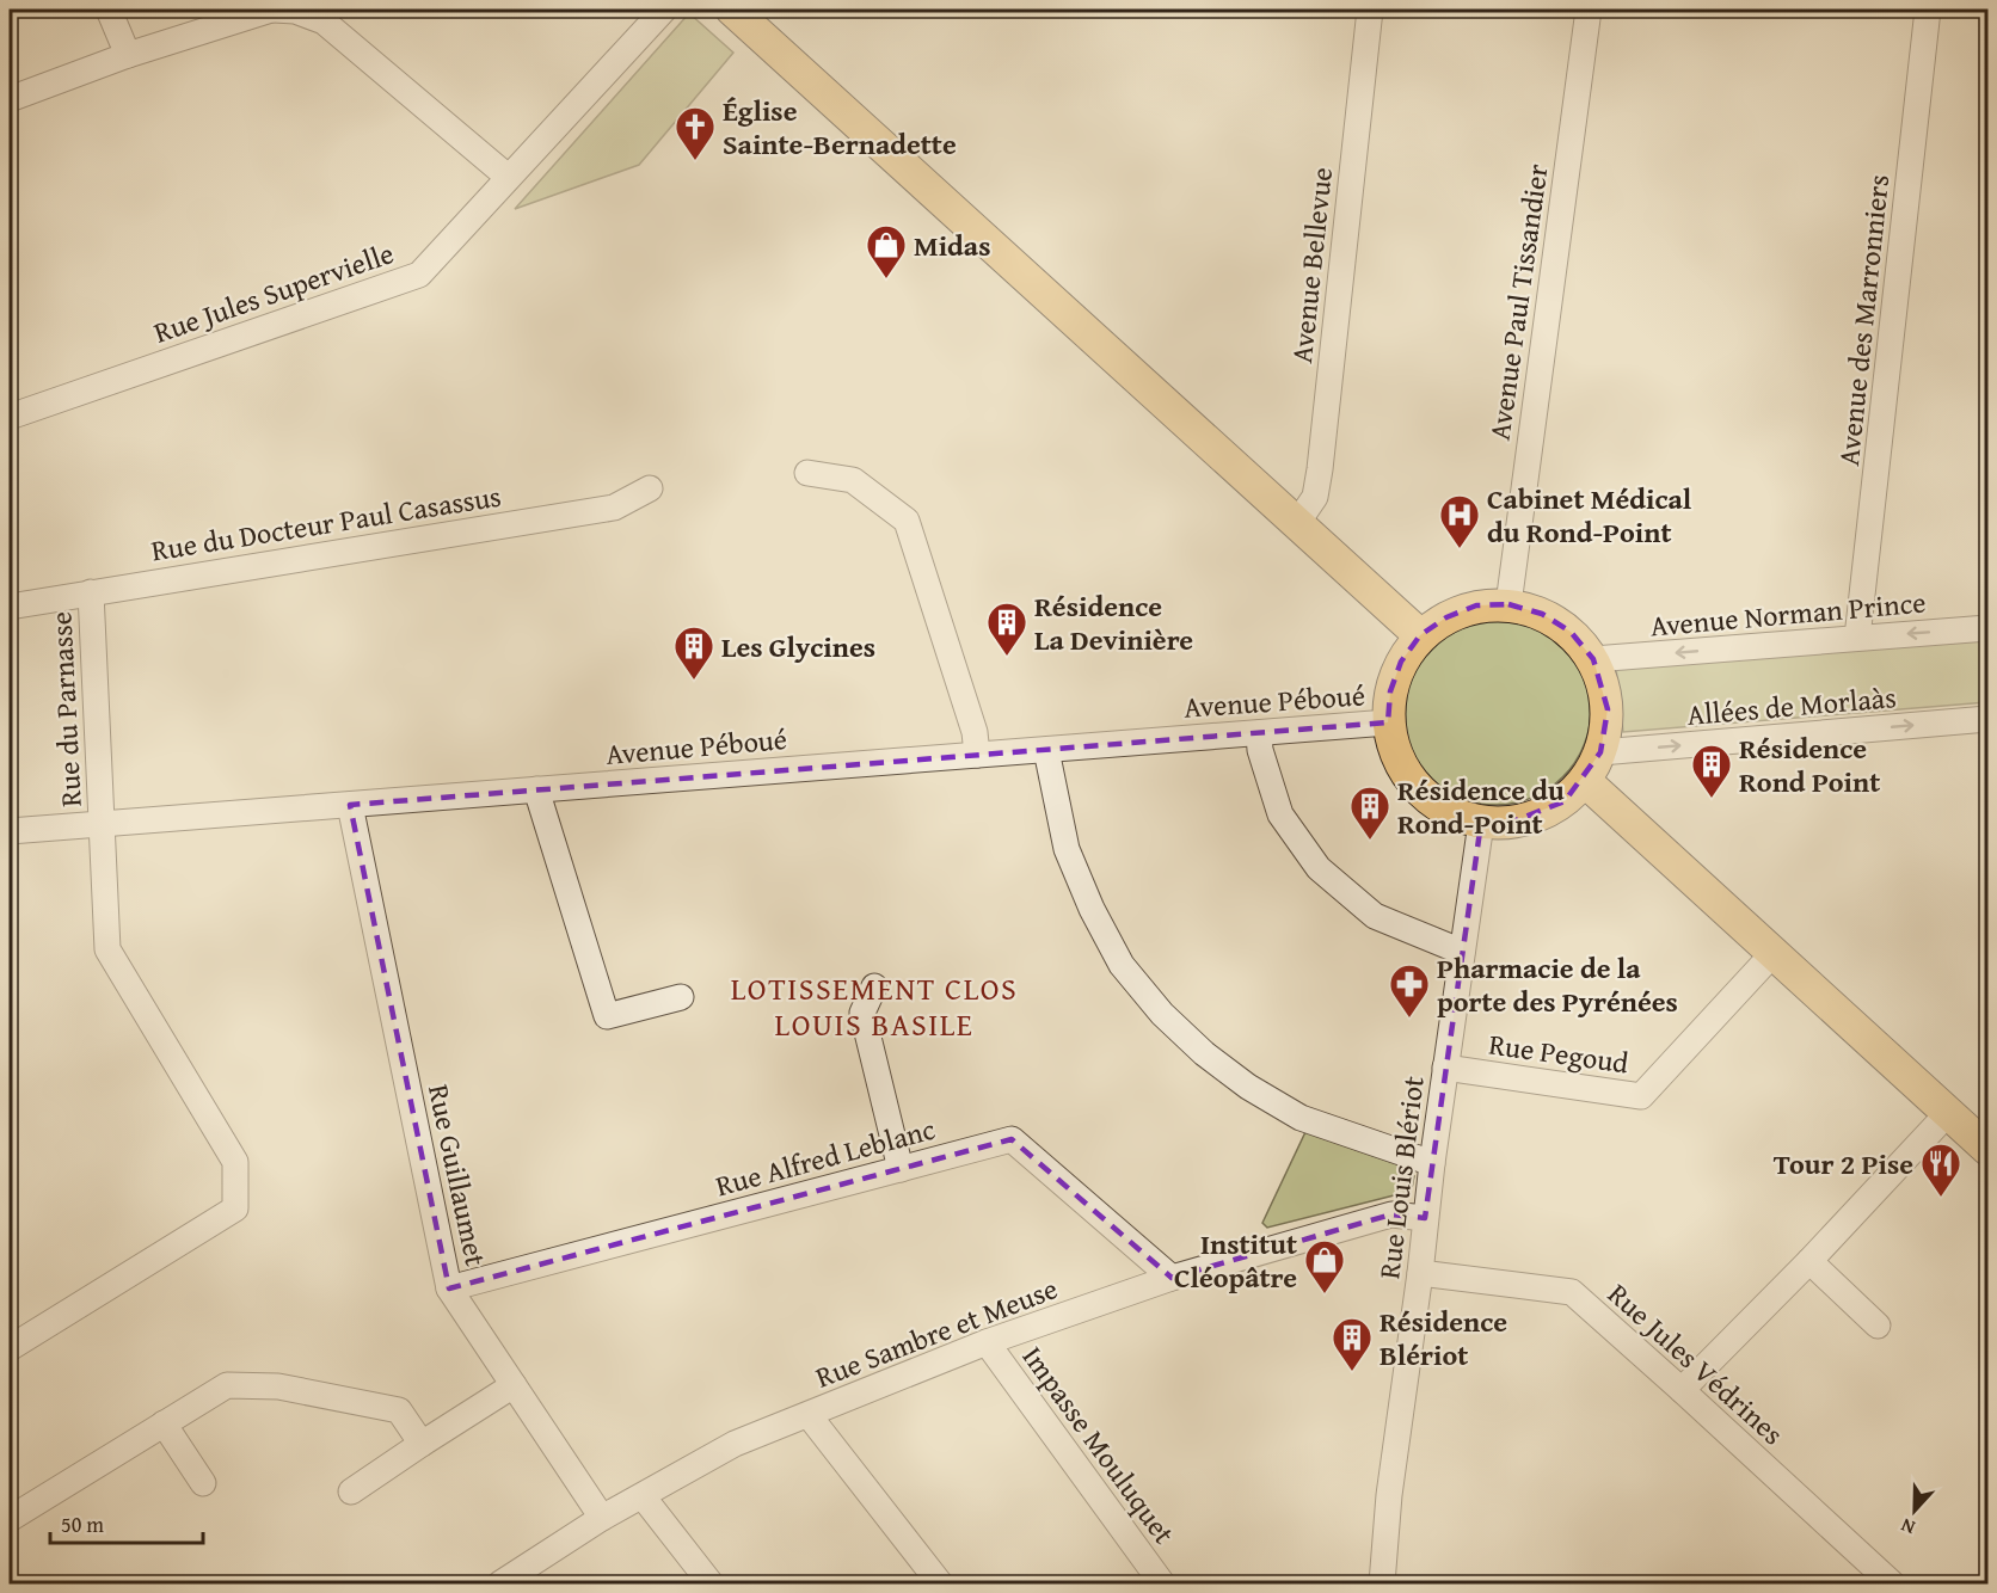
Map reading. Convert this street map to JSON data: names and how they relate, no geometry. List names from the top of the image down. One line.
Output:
{"streets":{"street":["Avenue Bellevue","Rue Jules Supervielle","Avenue Paul Tissandier","Avenue des Marronniers","Rue du Docteur Paul Casassus","Avenue Norman Prince","Avenue Péboué","Allées de Morlaàs","Rue du Parnasse","Rue Pegoud","Rue Alfred Leblanc","Rue Guillaumet","Rue Louis Blériot","Rue Sambre et Meuse","Rue Jules Védrines","Impasse Mouluquet"]},"crossings":[["Avenue Paul Tissandier","Avenue Norman Prince"],["Avenue Paul Tissandier","Avenue Péboué"],["Avenue Paul Tissandier","Allées de Morlaàs"],["Avenue Paul Tissandier","Rue Louis Blériot"],["Avenue des Marronniers","Avenue Norman Prince"],["Rue du Docteur Paul Casassus","Rue du Parnasse"],["Avenue Norman Prince","Avenue Péboué"],["Avenue Norman Prince","Allées de Morlaàs"],["Avenue Norman Prince","Rue Louis Blériot"],["Avenue Péboué","Allées de Morlaàs"],["Avenue Péboué","Rue du Parnasse"],["Avenue Péboué","Rue Guillaumet"],["Avenue Péboué","Rue Louis Blériot"],["Allées de Morlaàs","Rue Louis Blériot"],["Rue Pegoud","Rue Louis Blériot"],["Rue Alfred Leblanc","Rue Guillaumet"],["Rue Alfred Leblanc","Rue Sambre et Meuse"],["Rue Guillaumet","Rue Sambre et Meuse"],["Rue Louis Blériot","Rue Sambre et Meuse"],["Rue Louis Blériot","Rue Jules Védrines"],["Rue Sambre et Meuse","Impasse Mouluquet"]],"one_way":["Avenue Norman Prince","Allées de Morlaàs"],"districts":["LOTISSEMENT CLOS LOUIS BASILE"],"places":{"church":["Église Sainte-Bernadette"],"shop":["Midas","Institut Cléopâtre"],"hospital":["Cabinet Médical du Rond-Point"],"building":["Résidence La Devinière","Les Glycines","Résidence Rond Point","Résidence du Rond-Point","Résidence Blériot"],"pharmacy":["Pharmacie de la porte des Pyrénées"],"restaurant":["Tour 2 Pise"]},"scale_bar":"50 m","north":"bottom"}
